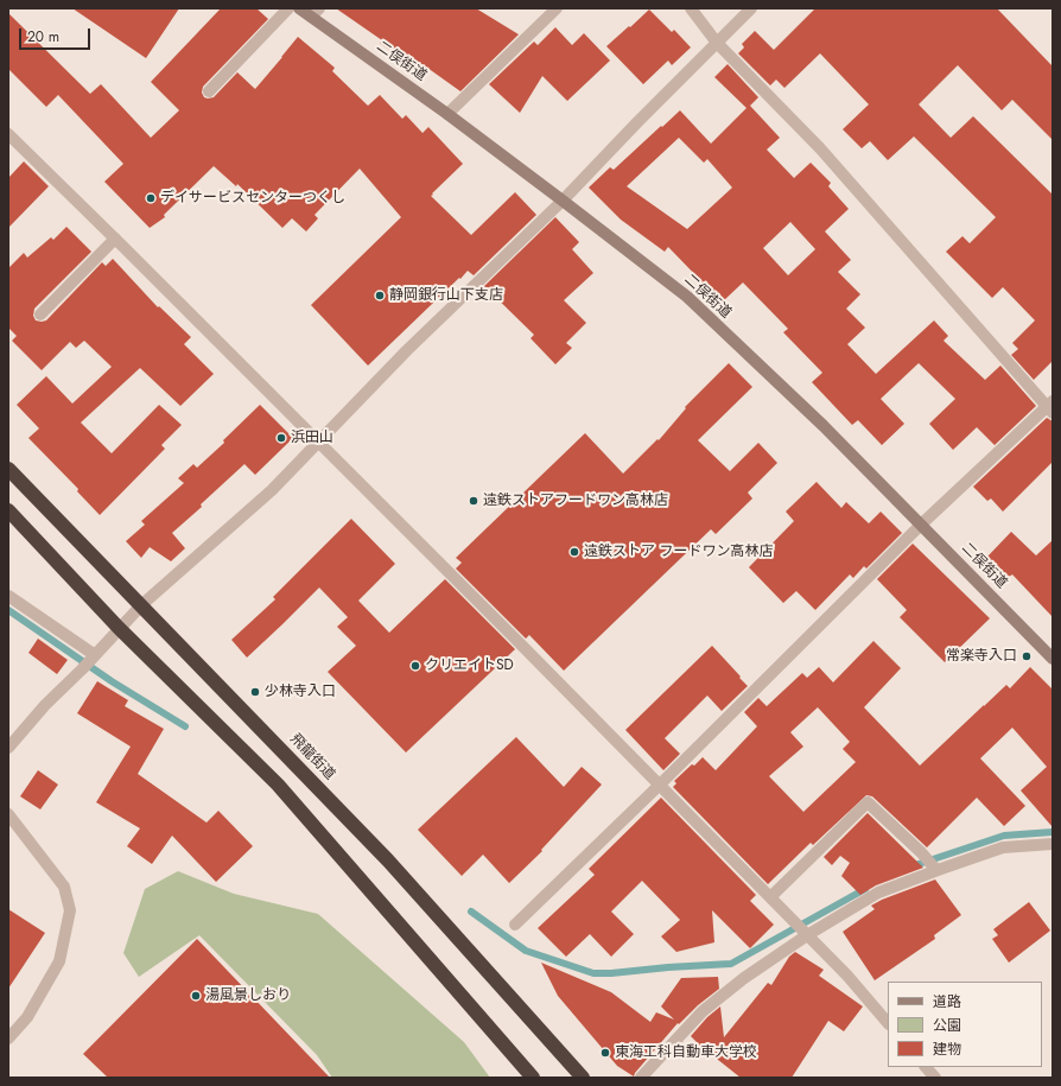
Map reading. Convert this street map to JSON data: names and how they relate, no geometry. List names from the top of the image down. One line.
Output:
{"streets":{"highway":["飛龍街道"],"street":["二俣街道"]},"places":["デイサービスセンターつくし","静岡銀行山下支店","浜田山","遠鉄ストアフードワン高林店","遠鉄ストア フードワン高林店","常楽寺入口","クリエイトSD","少林寺入口","湯風景しおり","東海工科自動車大学校"],"legend":["道路","公園","建物"],"scale_bar":"20 m"}
